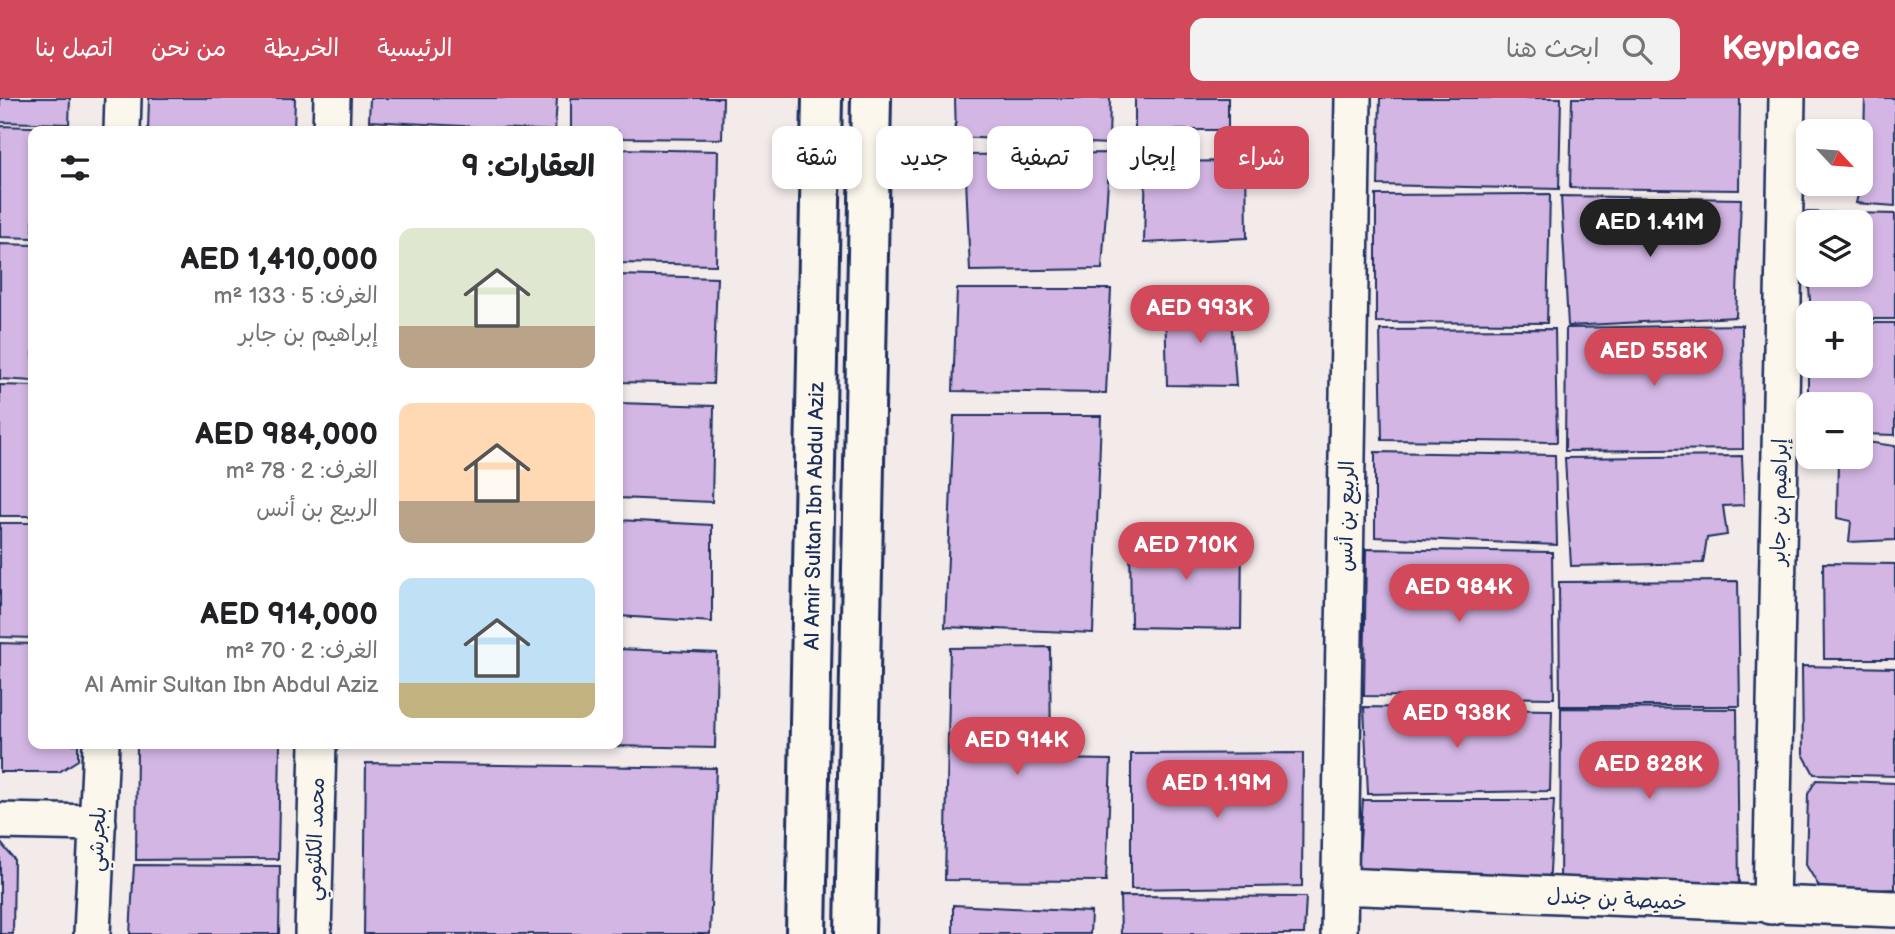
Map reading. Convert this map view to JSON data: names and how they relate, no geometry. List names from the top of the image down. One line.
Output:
{"streets":{"street":["إبراهيم بن جابر","Al Amir Sultan Ibn Abdul Aziz","الربيع بن أنس","بلجرشي","محمد الكلثومي","خميصة بن جندل"]},"crossings":[["إبراهيم بن جابر","خميصة بن جندل"],["الربيع بن أنس","خميصة بن جندل"]],"north":"bottom right","page":{"header":"Keyplace","search":"ابحث هنا","nav":["الرئيسية","الخريطة","من نحن","اتصل بنا"],"map_buttons":["+","−"],"chip":["شراء","إيجار","تصفية","جديد","شقة"],"heading":"العقارات: 9","price":["AED 1.41M","AED 993K","AED 558K","AED 710K","AED 984K","AED 938K","AED 914K","AED 828K","AED 1.19M"],"list":[{"name":"AED 1,410,000","note":"الغرف: 5 · 133 m² · إبراهيم بن جابر"},{"name":"AED 984,000","note":"الغرف: 2 · 78 m² · الربيع بن أنس"},{"name":"AED 914,000","note":"الغرف: 2 · 70 m² · Al Amir Sultan Ibn Abdul Aziz"}]}}
